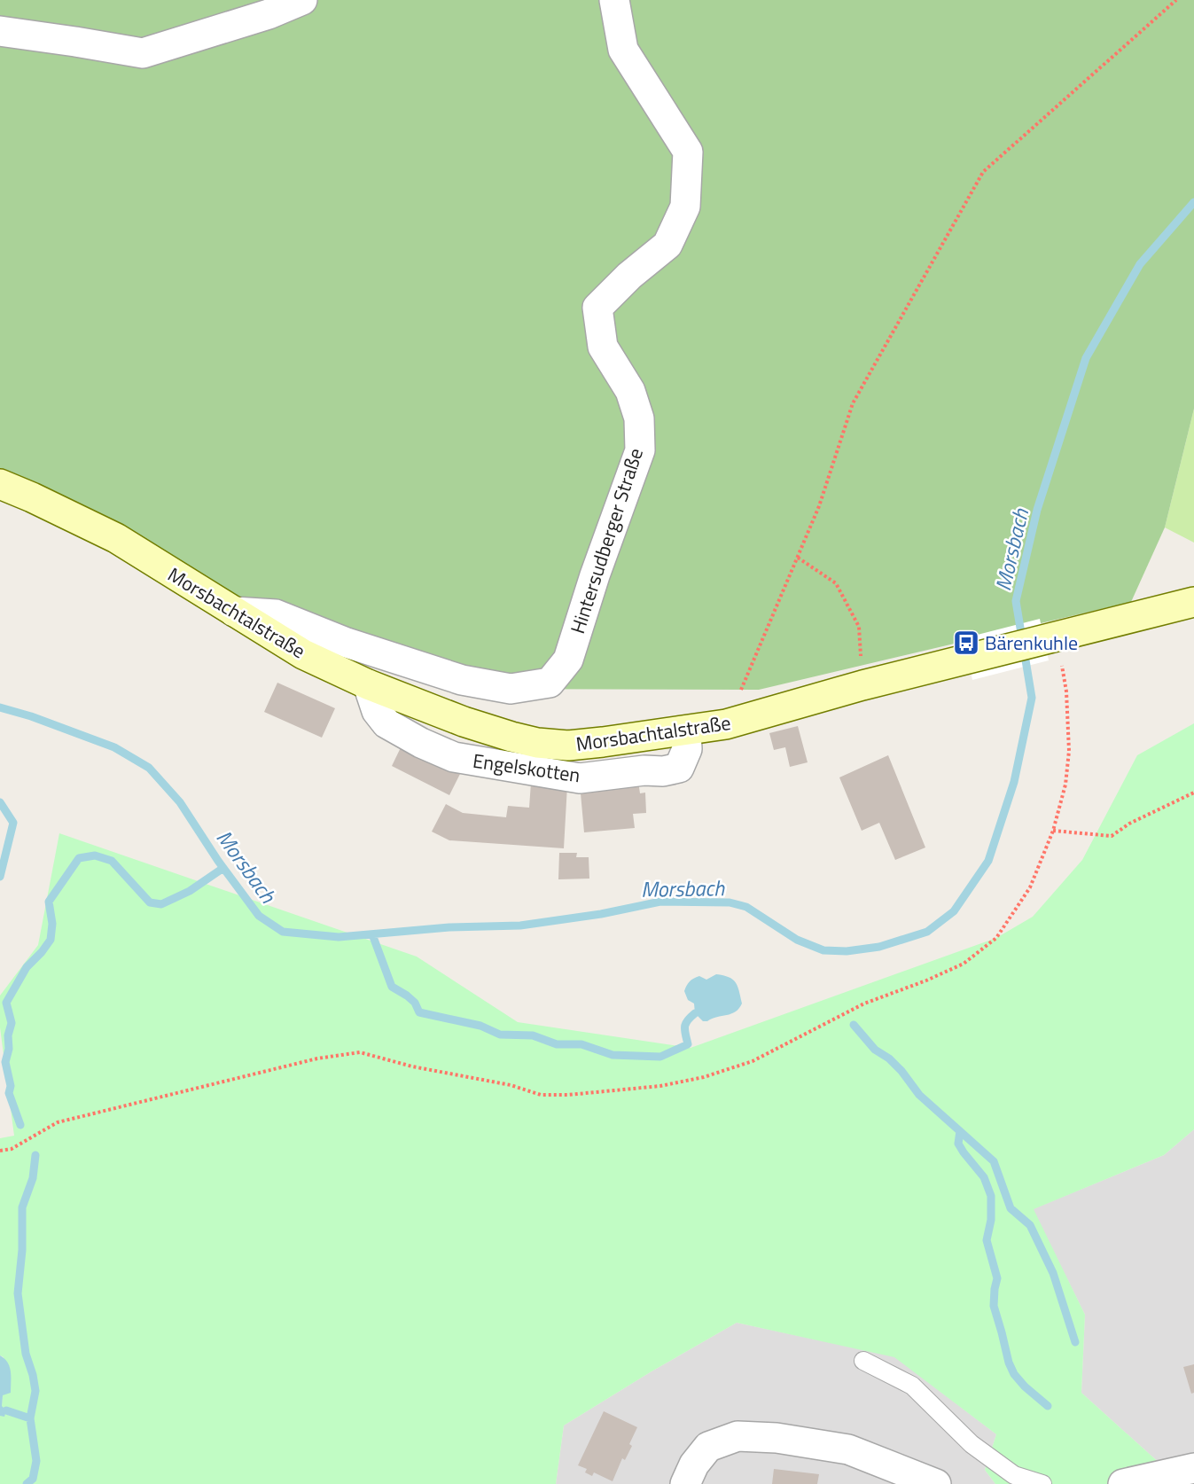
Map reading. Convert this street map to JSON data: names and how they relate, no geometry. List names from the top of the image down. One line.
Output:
{"streets":{"main road":["Morsbachtalstraße"],"street":["Hintersudberger Straße"]},"crossings":[["Hintersudberger Straße","Morsbachtalstraße"]],"water":["Morsbach"],"places":{"bus stop":["Bärenkuhle"]}}
